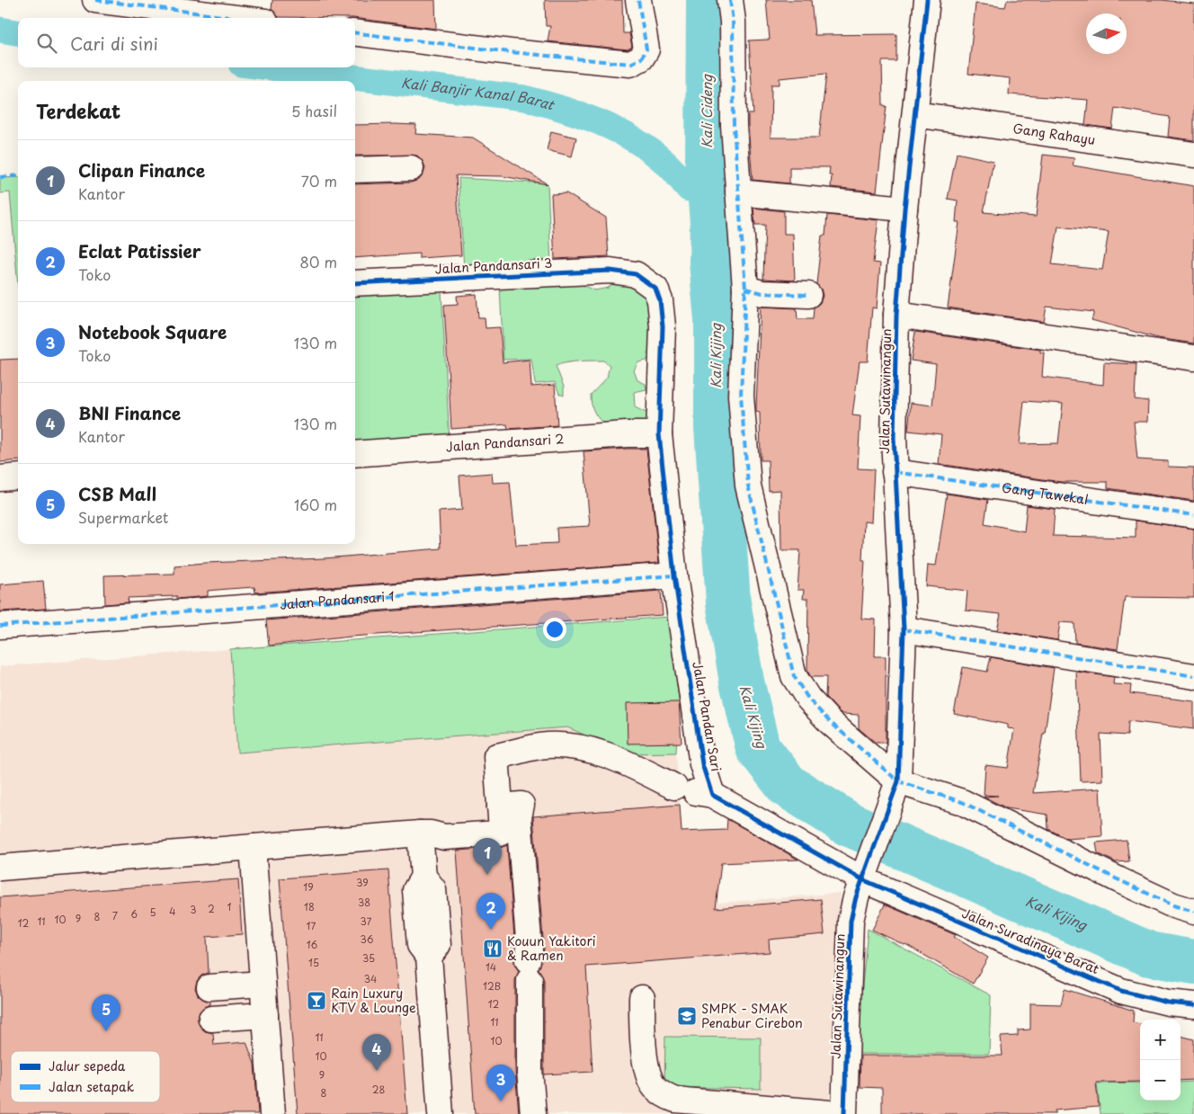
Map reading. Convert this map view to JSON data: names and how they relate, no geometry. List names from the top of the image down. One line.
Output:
{"streets":{"street":["Gang Rahayu","Jalan Pandansari 3","Jalan Sutawinangun","Jalan Pandansari 2","Gang Tawekal","Jalan Pandansari 1","Jalan Pandan Sari","Jalan Suradinaya Barat"]},"crossings":[["Gang Rahayu","Jalan Sutawinangun"],["Jalan Pandansari 3","Jalan Pandan Sari"],["Jalan Sutawinangun","Gang Tawekal"],["Jalan Sutawinangun","Jalan Suradinaya Barat"],["Jalan Pandansari 2","Jalan Pandan Sari"],["Jalan Pandansari 1","Jalan Pandan Sari"]],"water":["Kali Banjir Kanal Barat","Kali Cideng","Kali Kijing"],"places":{"restaurant":["Kouun Yakitori & Ramen"],"bar":["Rain Luxury KTV & Lounge"],"school or university":["SMPK - SMAK Penabur Cirebon"]},"house_numbers":["39","19","38","1","18","2","3","4","5","6","7","8","9","10","11","37","12","17","36","16","35","15","14","34","12B","12","11","11","10","10","9","28","8"],"legend":["Jalur sepeda","Jalan setapak"],"north":"right","page":{"search":"Cari di sini","heading":["Terdekat","5 hasil"],"list":[{"mark":"1","name":"Clipan Finance","note":"Kantor","value":"70 m"},{"mark":"2","name":"Eclat Patissier","note":"Toko","value":"80 m"},{"mark":"3","name":"Notebook Square","note":"Toko","value":"130 m"},{"mark":"4","name":"BNI Finance","note":"Kantor","value":"130 m"},{"mark":"5","name":"CSB Mall","note":"Supermarket","value":"160 m"}],"pins":["1","2","5","4","3"],"map_buttons":["+","−"]}}
